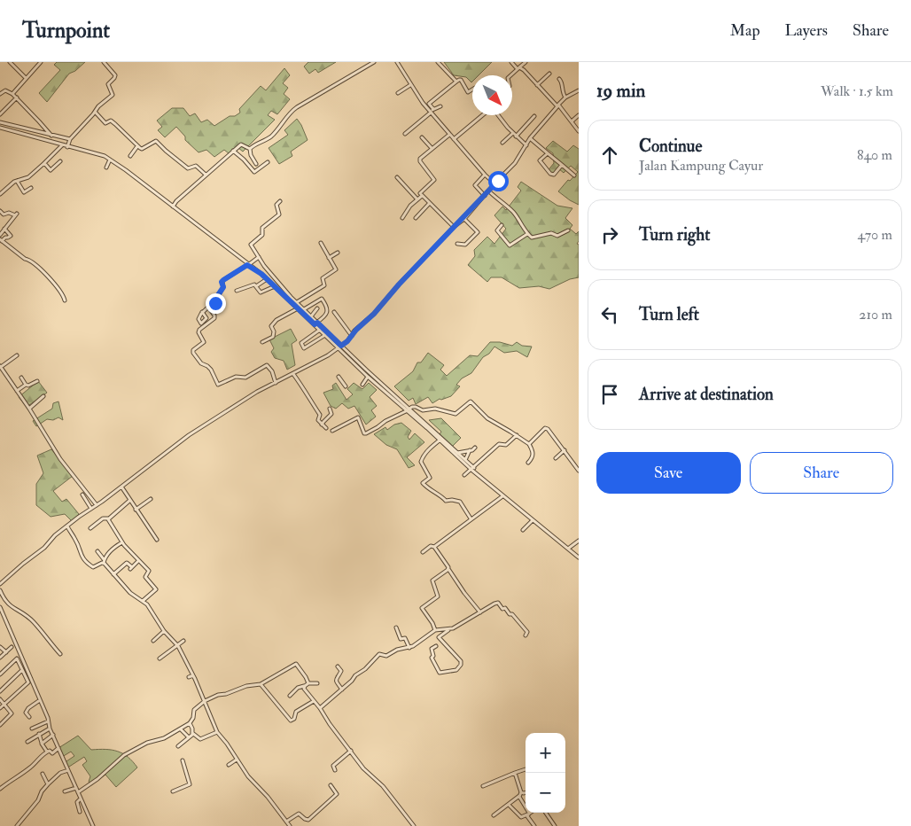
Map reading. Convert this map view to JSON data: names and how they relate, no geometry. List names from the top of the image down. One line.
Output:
{"north":"bottom right","page":{"header":"Turnpoint","nav":["Map","Layers","Share"],"heading":["19 min","Walk · 1.5 km"],"list":[["Continue","Jalan Kampung Cayur","840 m"],["Turn right","470 m"],["Turn left","210 m"],"Arrive at destination"],"buttons":["Save","Share"],"map_buttons":["+","−"]}}
